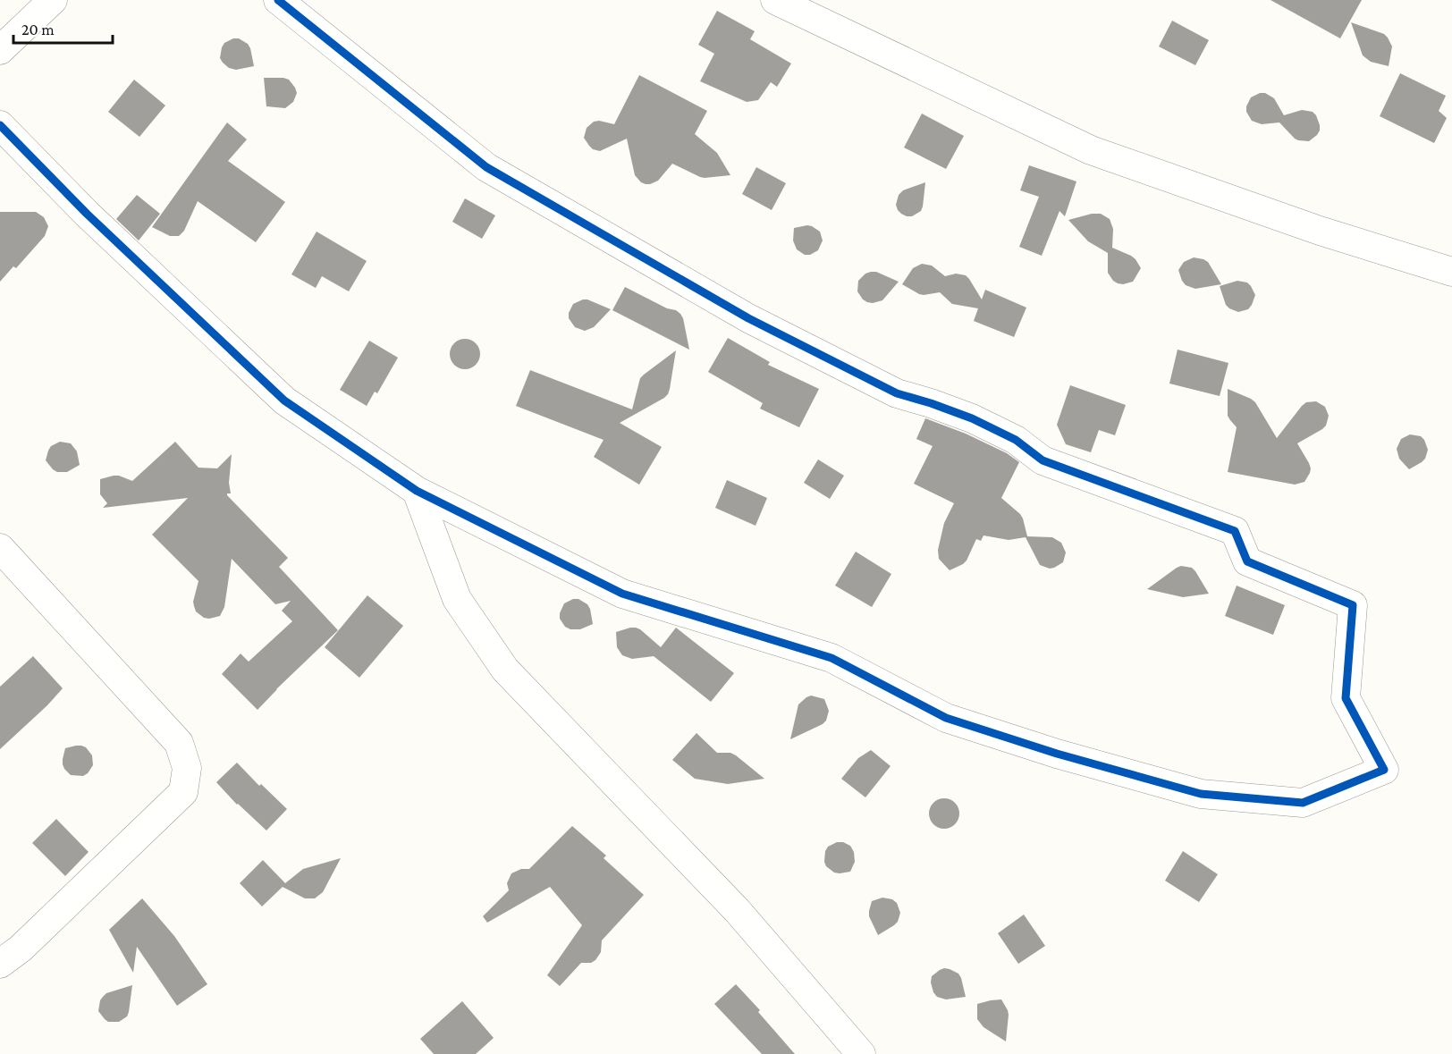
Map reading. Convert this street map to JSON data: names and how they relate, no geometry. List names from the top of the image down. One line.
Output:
{"scale_bar":"20 m"}
